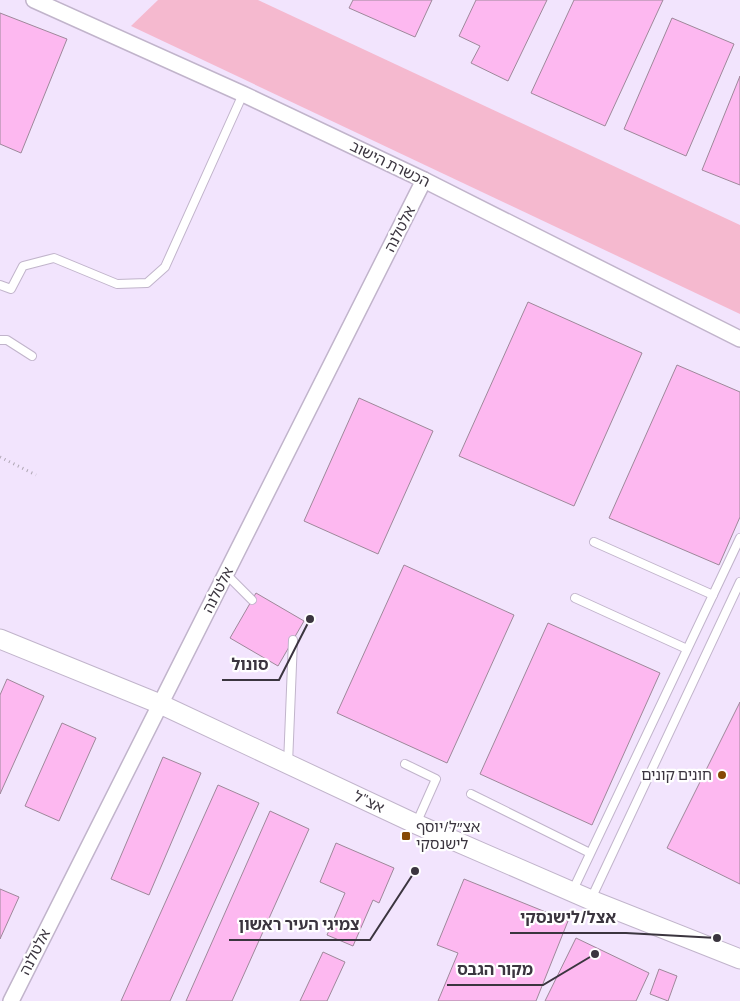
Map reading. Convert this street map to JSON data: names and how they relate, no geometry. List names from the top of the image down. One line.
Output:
{"streets":{"street":["הכשרת הישוב","אלטלנה","אצ\"ל"]},"crossings":[["הכשרת הישוב","אלטלנה"],["אלטלנה","אצ\"ל"]],"places":{"other":["סונול","חונים קונים","צמיגי העיר ראשון","אצל/לישנסקי","מקור הגבס"],"transit":["אצ״ל/יוסף לישנסקי"]}}
